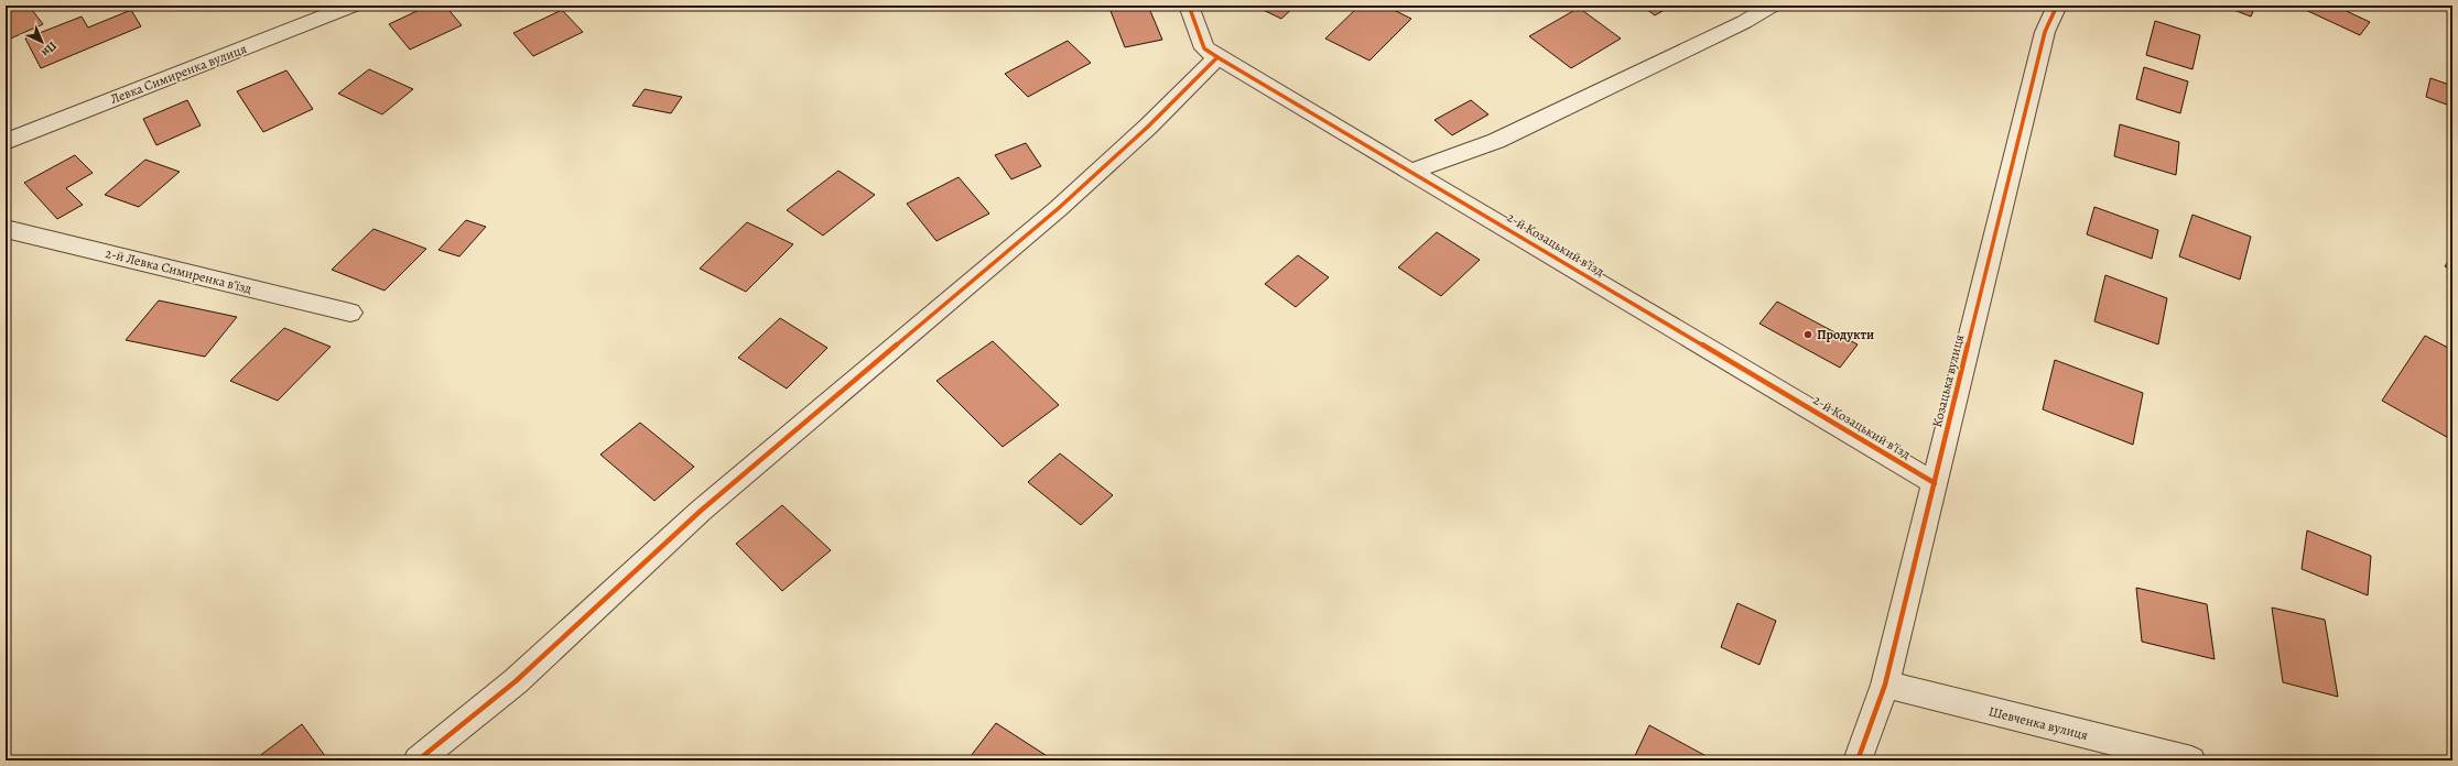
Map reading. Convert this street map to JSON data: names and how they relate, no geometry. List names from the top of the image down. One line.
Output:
{"streets":{"street":["Левка Симиренка вулиця","2-й Козацький в’їзд","2-й Левка Симиренка в’їзд","Козацька вулиця","Шевченка вулиця"]},"crossings":[["2-й Козацький в’їзд","Козацька вулиця"],["Козацька вулиця","Шевченка вулиця"]],"places":["Продукти"],"north":"bottom right"}
